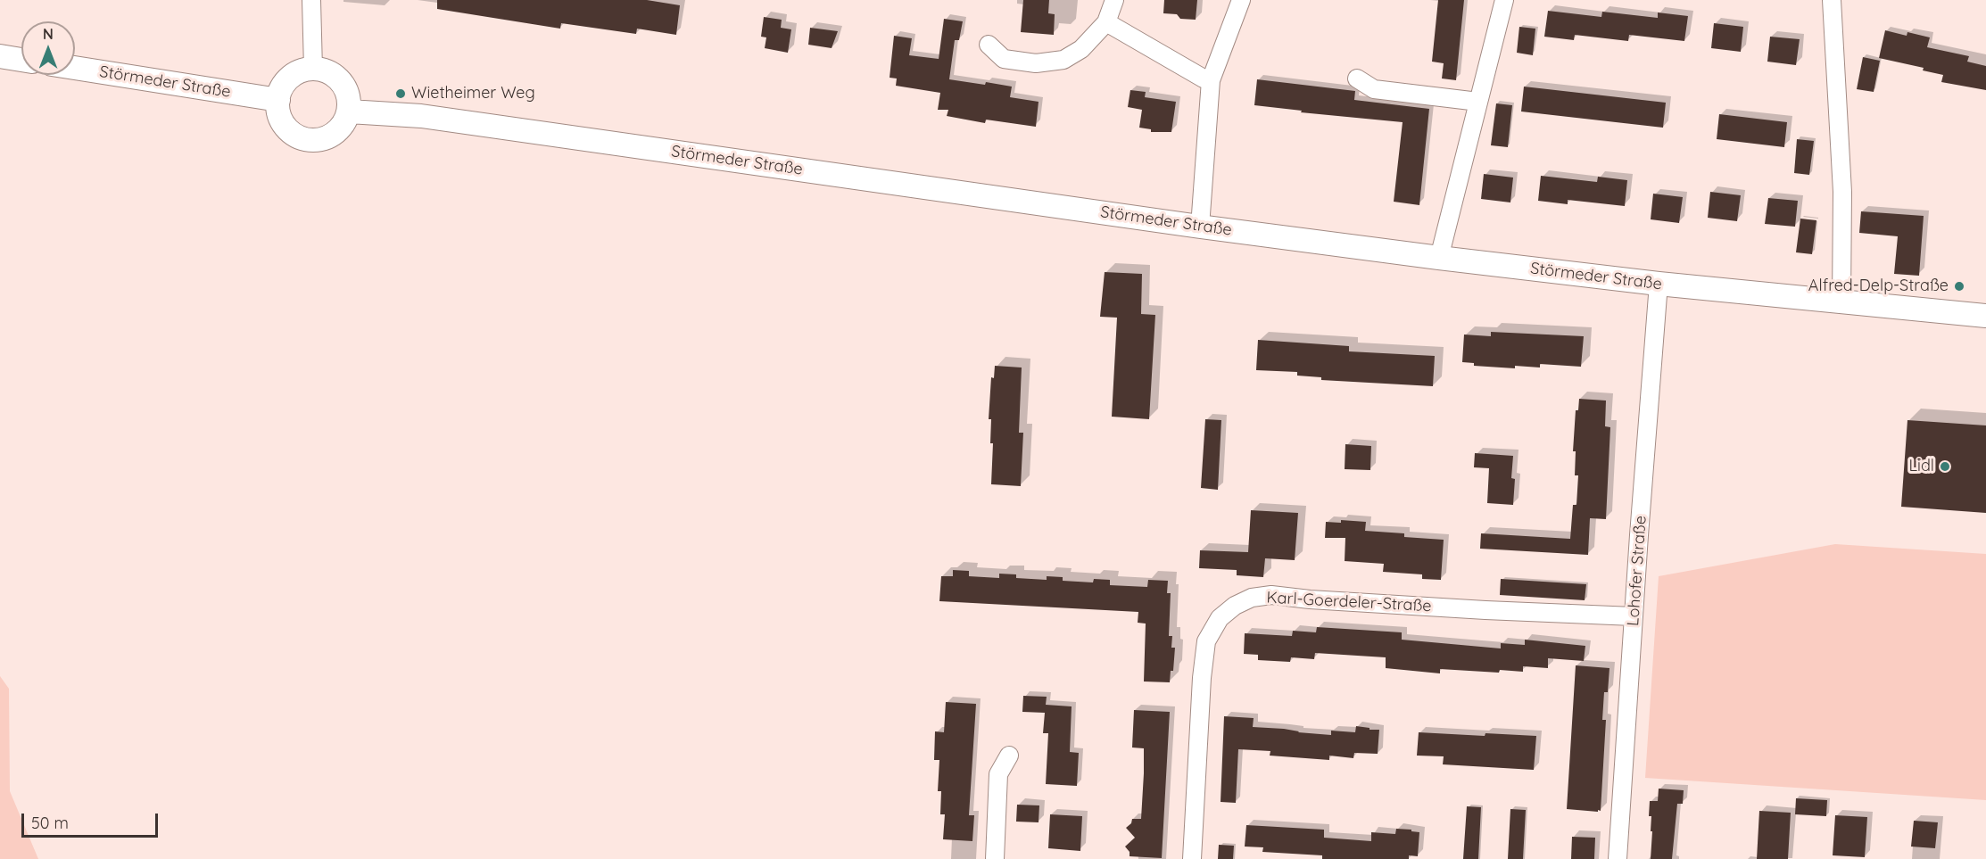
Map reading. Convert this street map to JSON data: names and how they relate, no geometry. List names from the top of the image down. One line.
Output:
{"streets":{"main road":["Störmeder Straße"],"street":["Lohofer Straße","Karl-Goerdeler-Straße"]},"crossings":[["Störmeder Straße","Lohofer Straße"],["Lohofer Straße","Karl-Goerdeler-Straße"]],"places":["Wietheimer Weg","Alfred-Delp-Straße","Lidl"],"scale_bar":"50 m","north":"top"}
